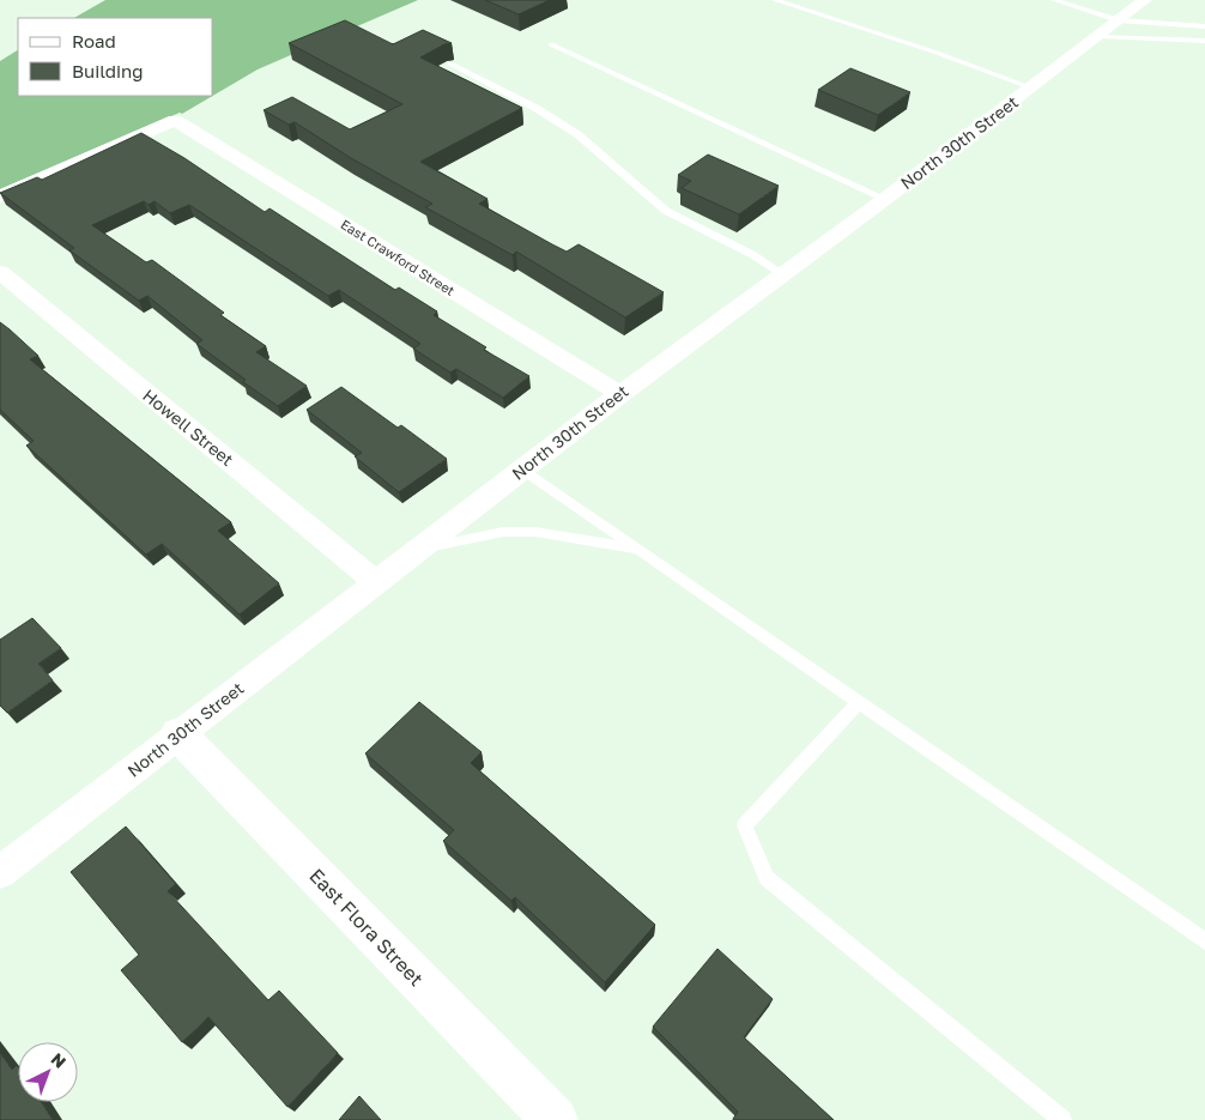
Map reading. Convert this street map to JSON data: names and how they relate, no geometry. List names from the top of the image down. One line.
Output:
{"streets":{"street":["North 30th Street","East Crawford Street","Howell Street","East Flora Street"]},"crossings":[["North 30th Street","East Crawford Street"],["North 30th Street","Howell Street"],["North 30th Street","East Flora Street"]],"legend":["Road","Building"],"north":"top right"}
